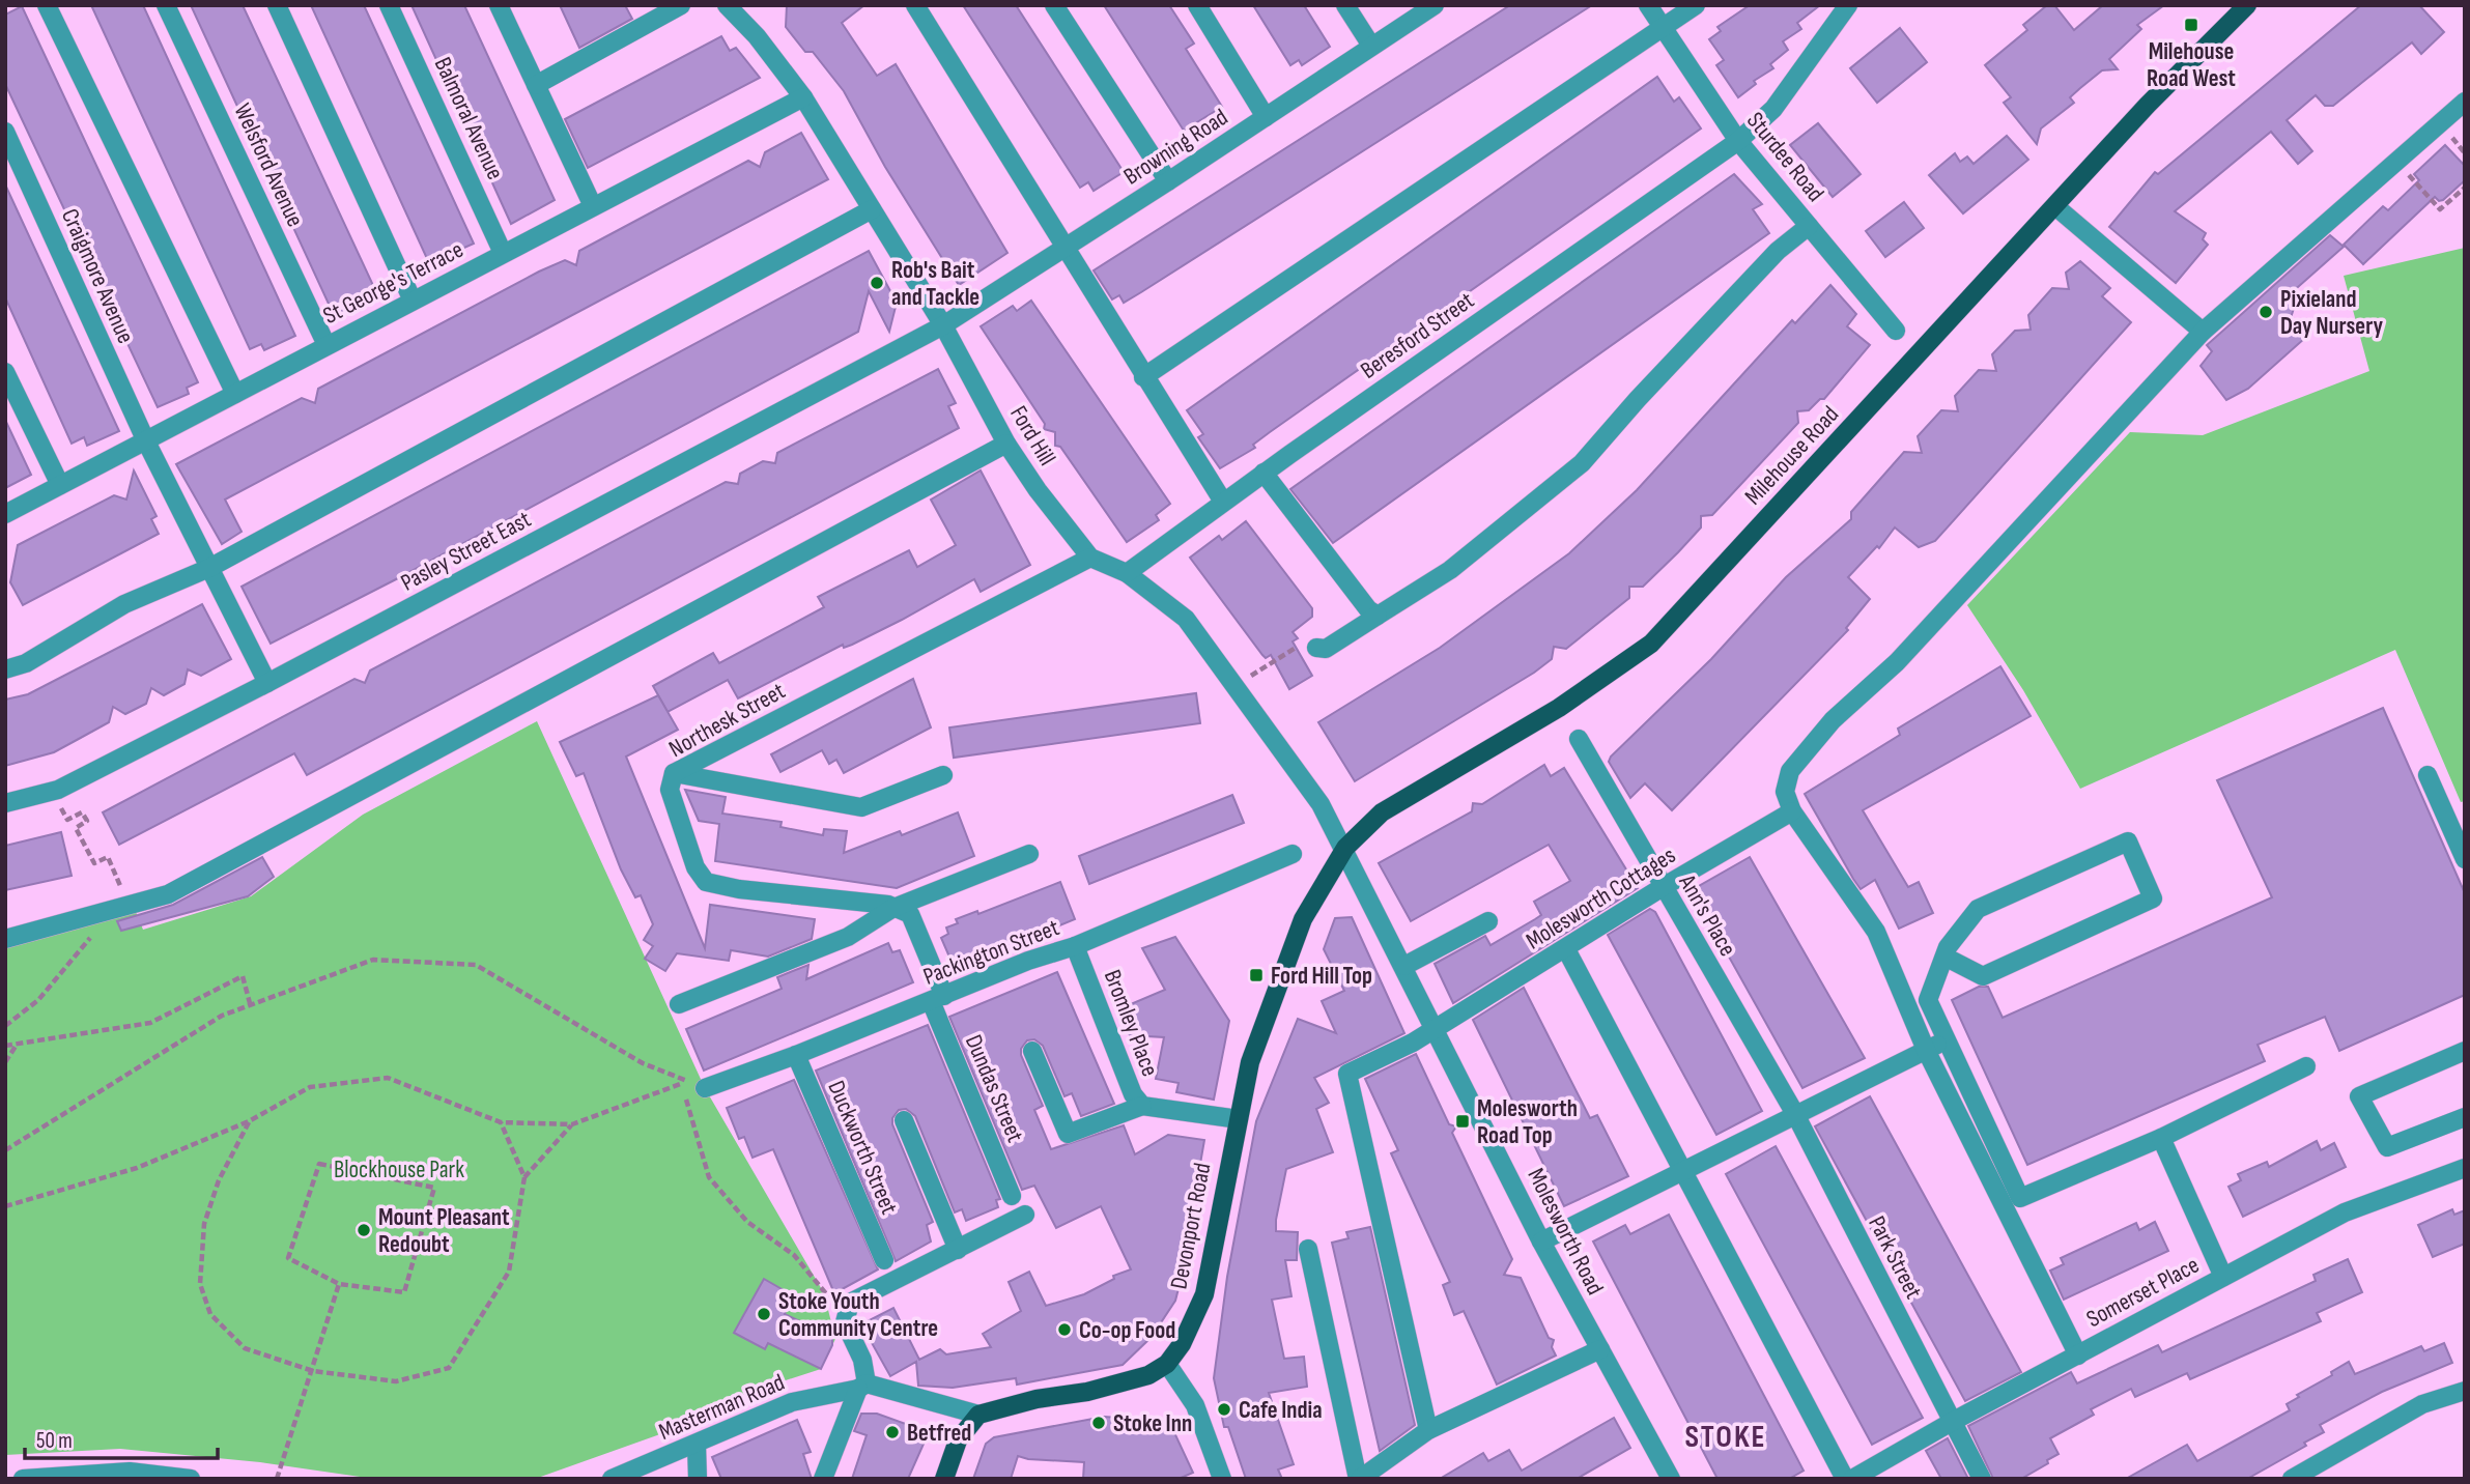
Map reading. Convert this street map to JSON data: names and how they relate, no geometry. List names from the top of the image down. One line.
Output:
{"streets":{"main road":["Milehouse Road","Devonport Road"],"street":["Balmoral Avenue","Browning Road","Sturdee Road","Welsford Avenue","Craigmore Avenue","St George's Terrace","Beresford Street","Ford Hill","Pasley Street East","Northesk Street","Molesworth Cottages","Ann's Place","Packington Street","Bromley Place","Dundas Street","Duckworth Street","Molesworth Road","Park Street","Somerset Place","Masterman Road"]},"crossings":[["Balmoral Avenue","St George's Terrace"],["Browning Road","Ford Hill"],["Browning Road","Pasley Street East"],["Sturdee Road","Beresford Street"],["Welsford Avenue","St George's Terrace"],["Craigmore Avenue","St George's Terrace"],["Craigmore Avenue","Pasley Street East"],["St George's Terrace","Ford Hill"],["Beresford Street","Ford Hill"],["Ford Hill","Milehouse Road"],["Ford Hill","Pasley Street East"],["Ford Hill","Northesk Street"],["Ford Hill","Molesworth Road"],["Milehouse Road","Devonport Road"],["Milehouse Road","Molesworth Road"],["Molesworth Cottages","Ann's Place"],["Molesworth Cottages","Molesworth Road"],["Ann's Place","Park Street"],["Packington Street","Bromley Place"],["Packington Street","Dundas Street"],["Packington Street","Duckworth Street"],["Bromley Place","Devonport Road"],["Park Street","Somerset Place"]],"districts":["STOKE"],"parks":["Blockhouse Park"],"places":{"transit":["Milehouse Road West","Ford Hill Top","Molesworth Road Top"],"other":["Rob's Bait and Tackle","Pixieland Day Nursery","Mount Pleasant Redoubt","Stoke Youth Community Centre","Co-op Food","Cafe India","Stoke Inn","Betfred"]},"scale_bar":"50 m"}
